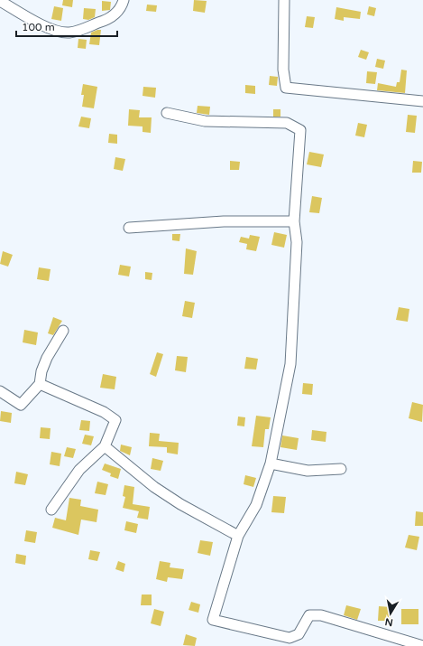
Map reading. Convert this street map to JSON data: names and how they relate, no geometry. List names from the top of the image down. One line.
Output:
{"scale_bar":"100 m","north":"bottom"}
